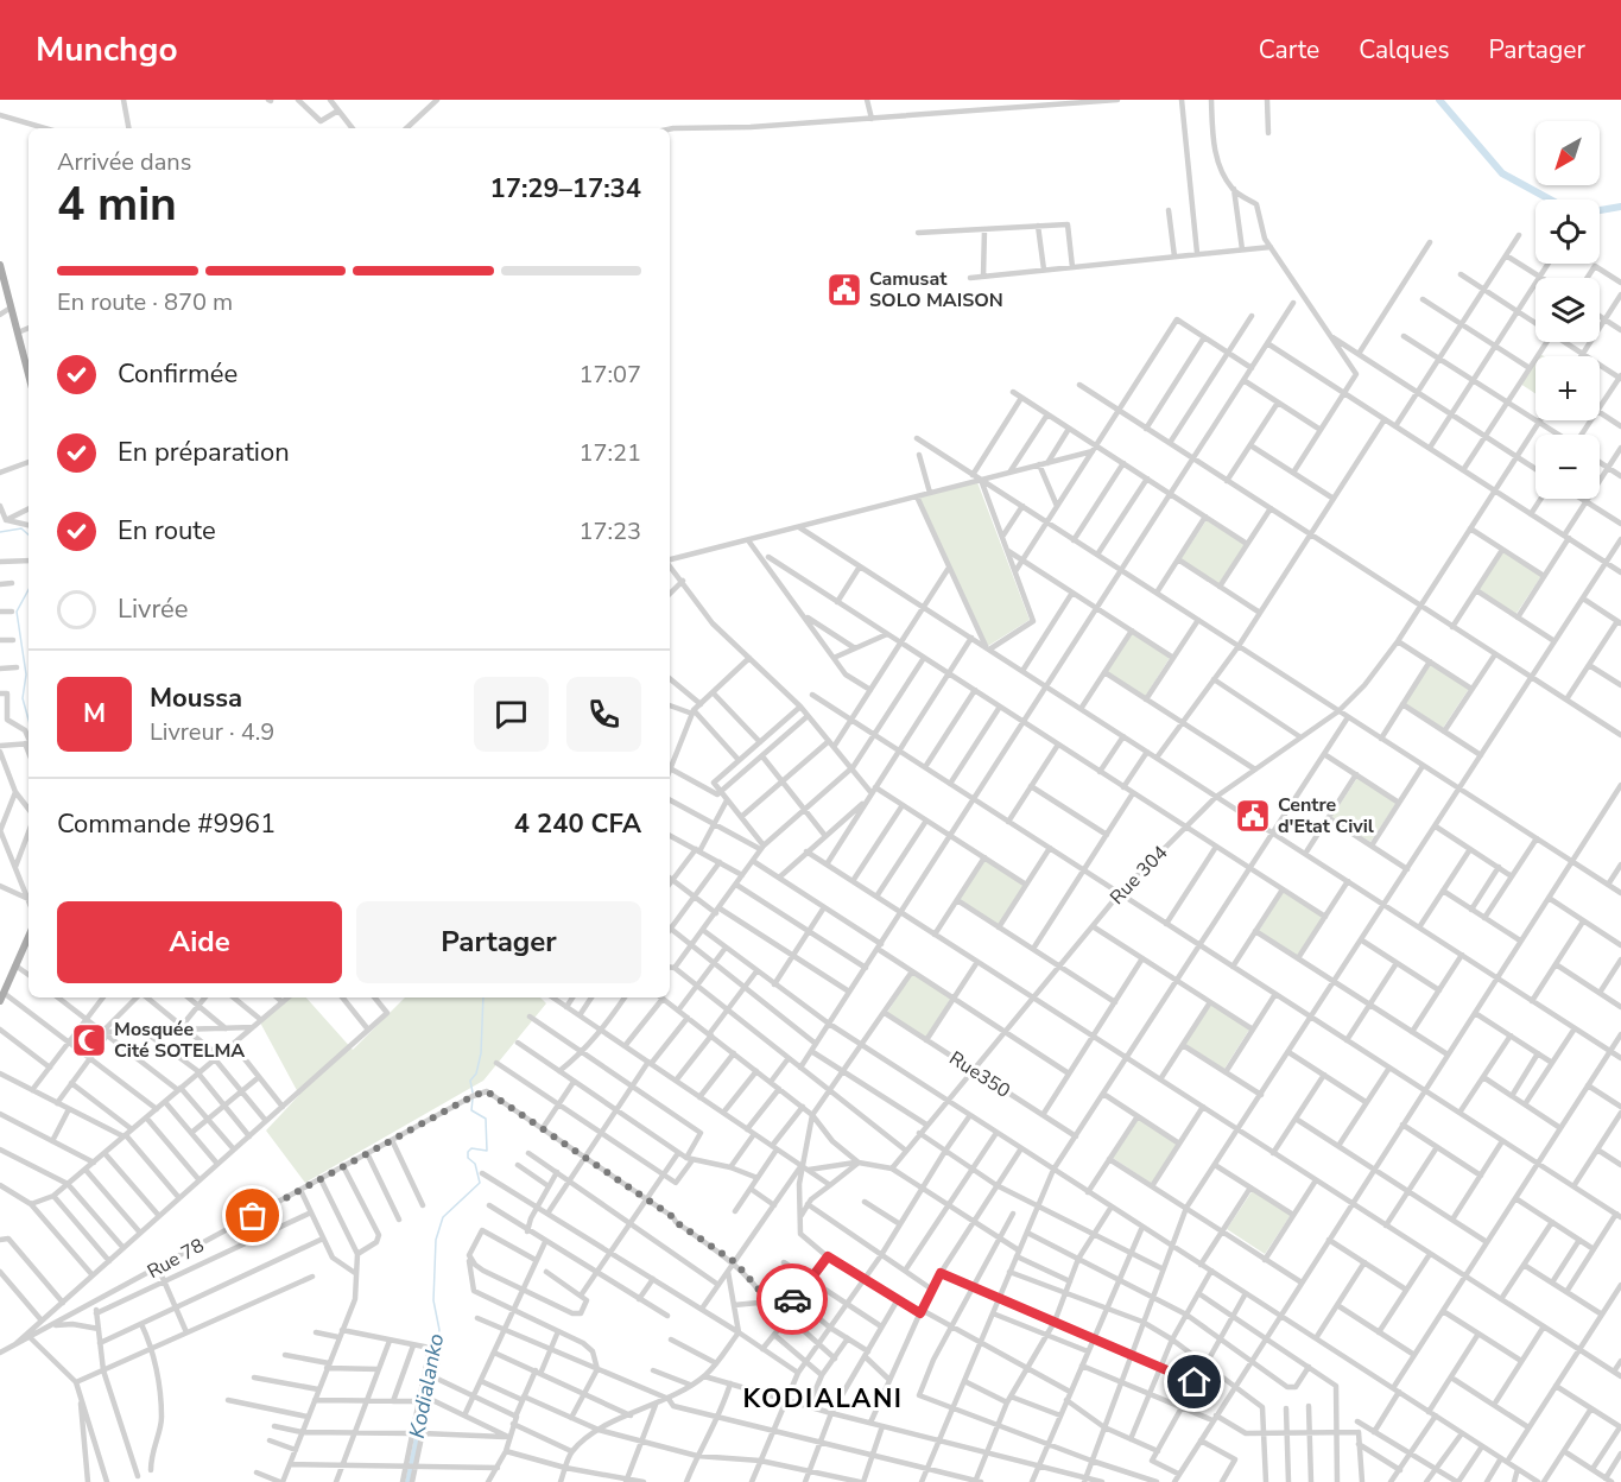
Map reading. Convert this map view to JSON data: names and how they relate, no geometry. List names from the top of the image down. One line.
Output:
{"streets":{"street":["Rue 304","Rue350","Rue 78"]},"crossings":[["Rue 304","Rue350"]],"districts":["KODIALANI"],"water":["Kodialanko"],"places":{"public building":["Camusat SOLO MAISON","Centre d'Etat Civil"],"mosque":["Mosquée Cité SOTELMA"]},"north":"bottom left","page":{"header":"Munchgo","nav":["Carte","Calques","Partager"],"map_buttons":["+","−"],"heading":["4 min","Arrivée dans","17:29–17:34"],"panel":["Moussa","Livreur · 4.9","Commande #9961","4 240 CFA"],"bar":"En route · 870 m","list":[["Confirmée","17:07"],["En préparation","17:21"],["En route","17:23"],"Livrée"],"round":"M","buttons":["Aide","Partager"]}}
